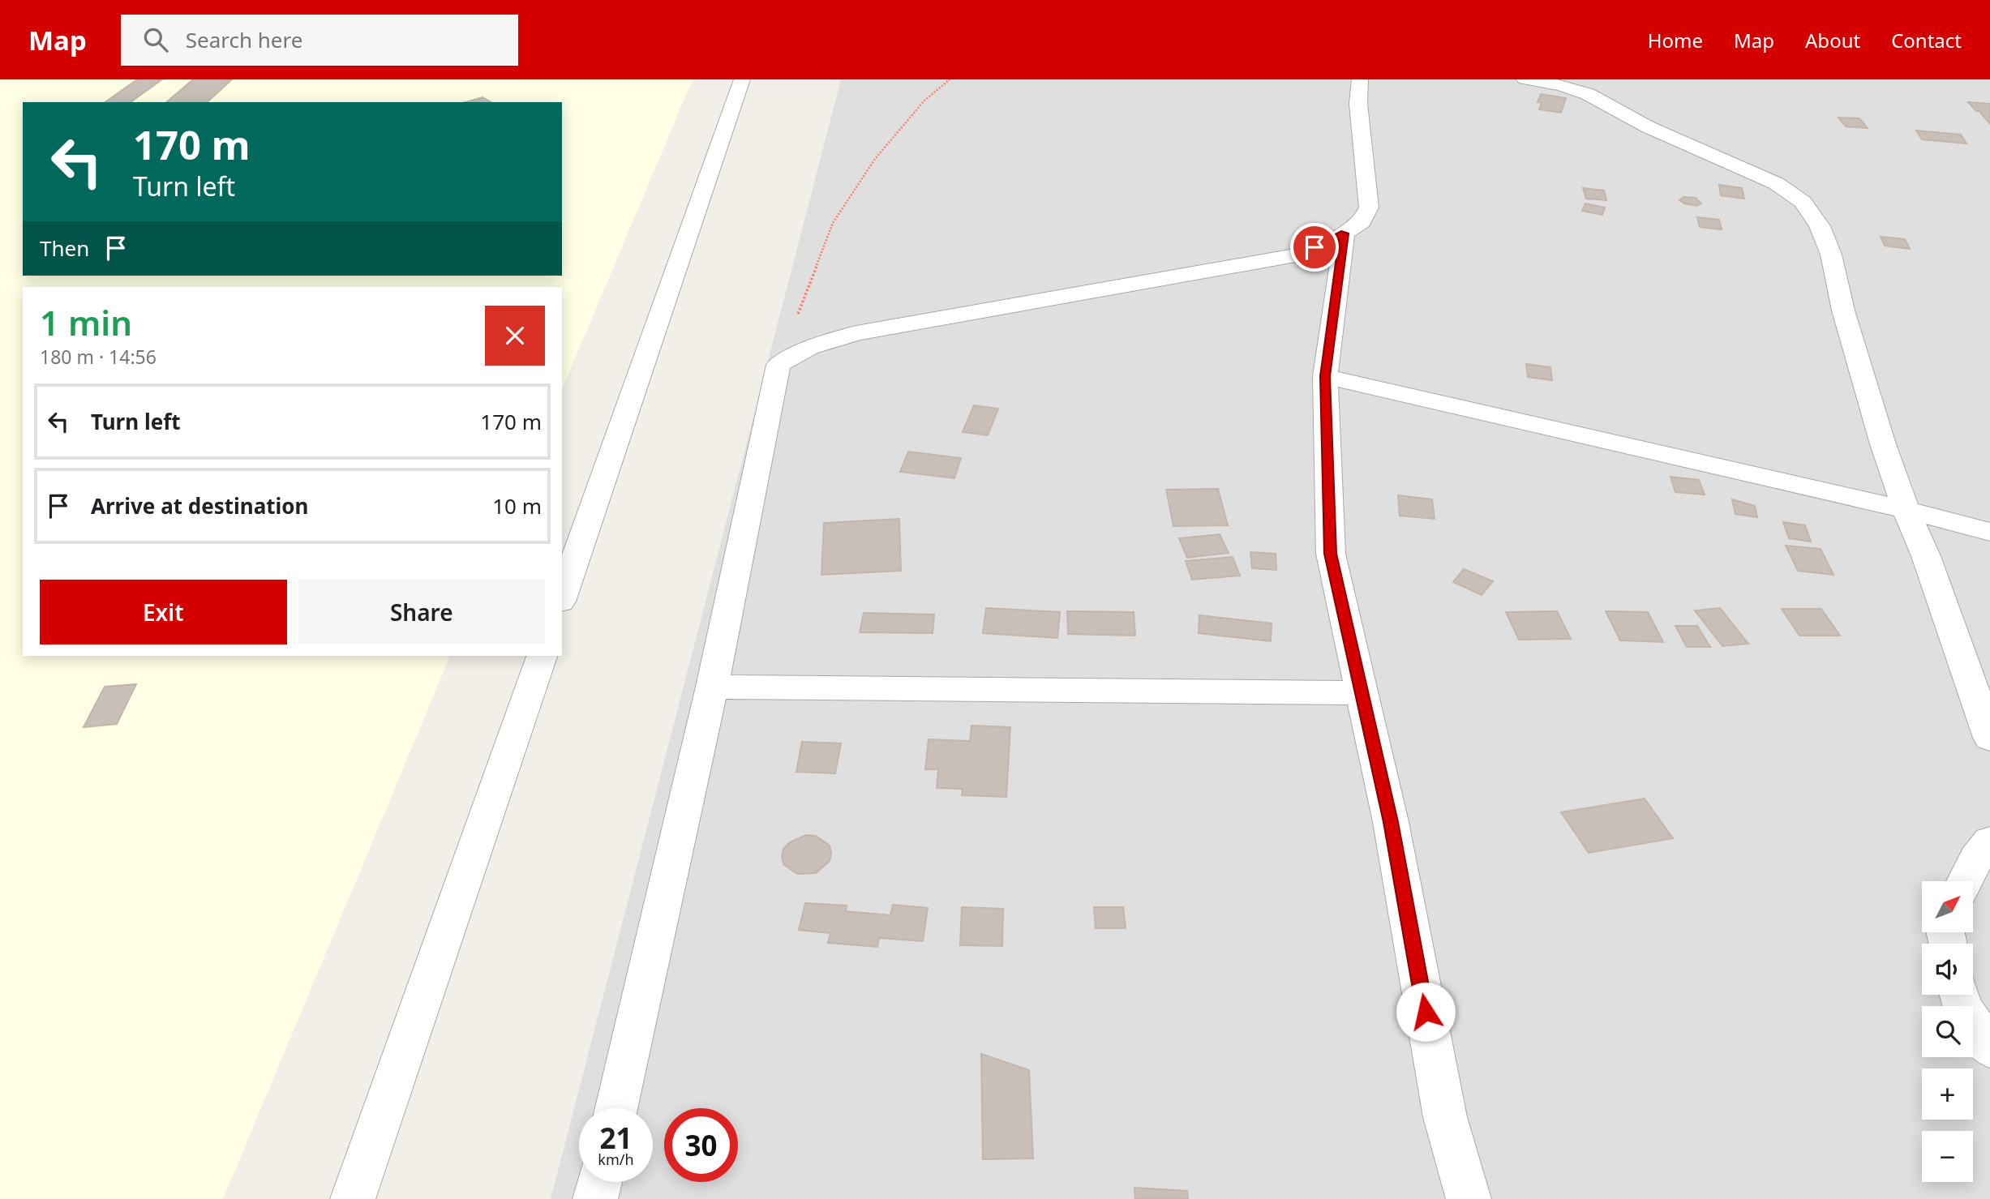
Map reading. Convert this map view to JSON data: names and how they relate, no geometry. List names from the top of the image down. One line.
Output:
{"north":"top right","page":{"header":"Map","search":"Search here","nav":["Home","Map","About","Contact"],"turn":["170 m","Turn left"],"then":"Then","heading":["1 min","180 m · 14:56"],"list":[{"name":"Turn left","value":"170 m"},{"name":"Arrive at destination","value":"10 m"}],"buttons":["Exit","Share"],"map_buttons":["+","−"],"speed":"21 km/h","limit":"30"}}
